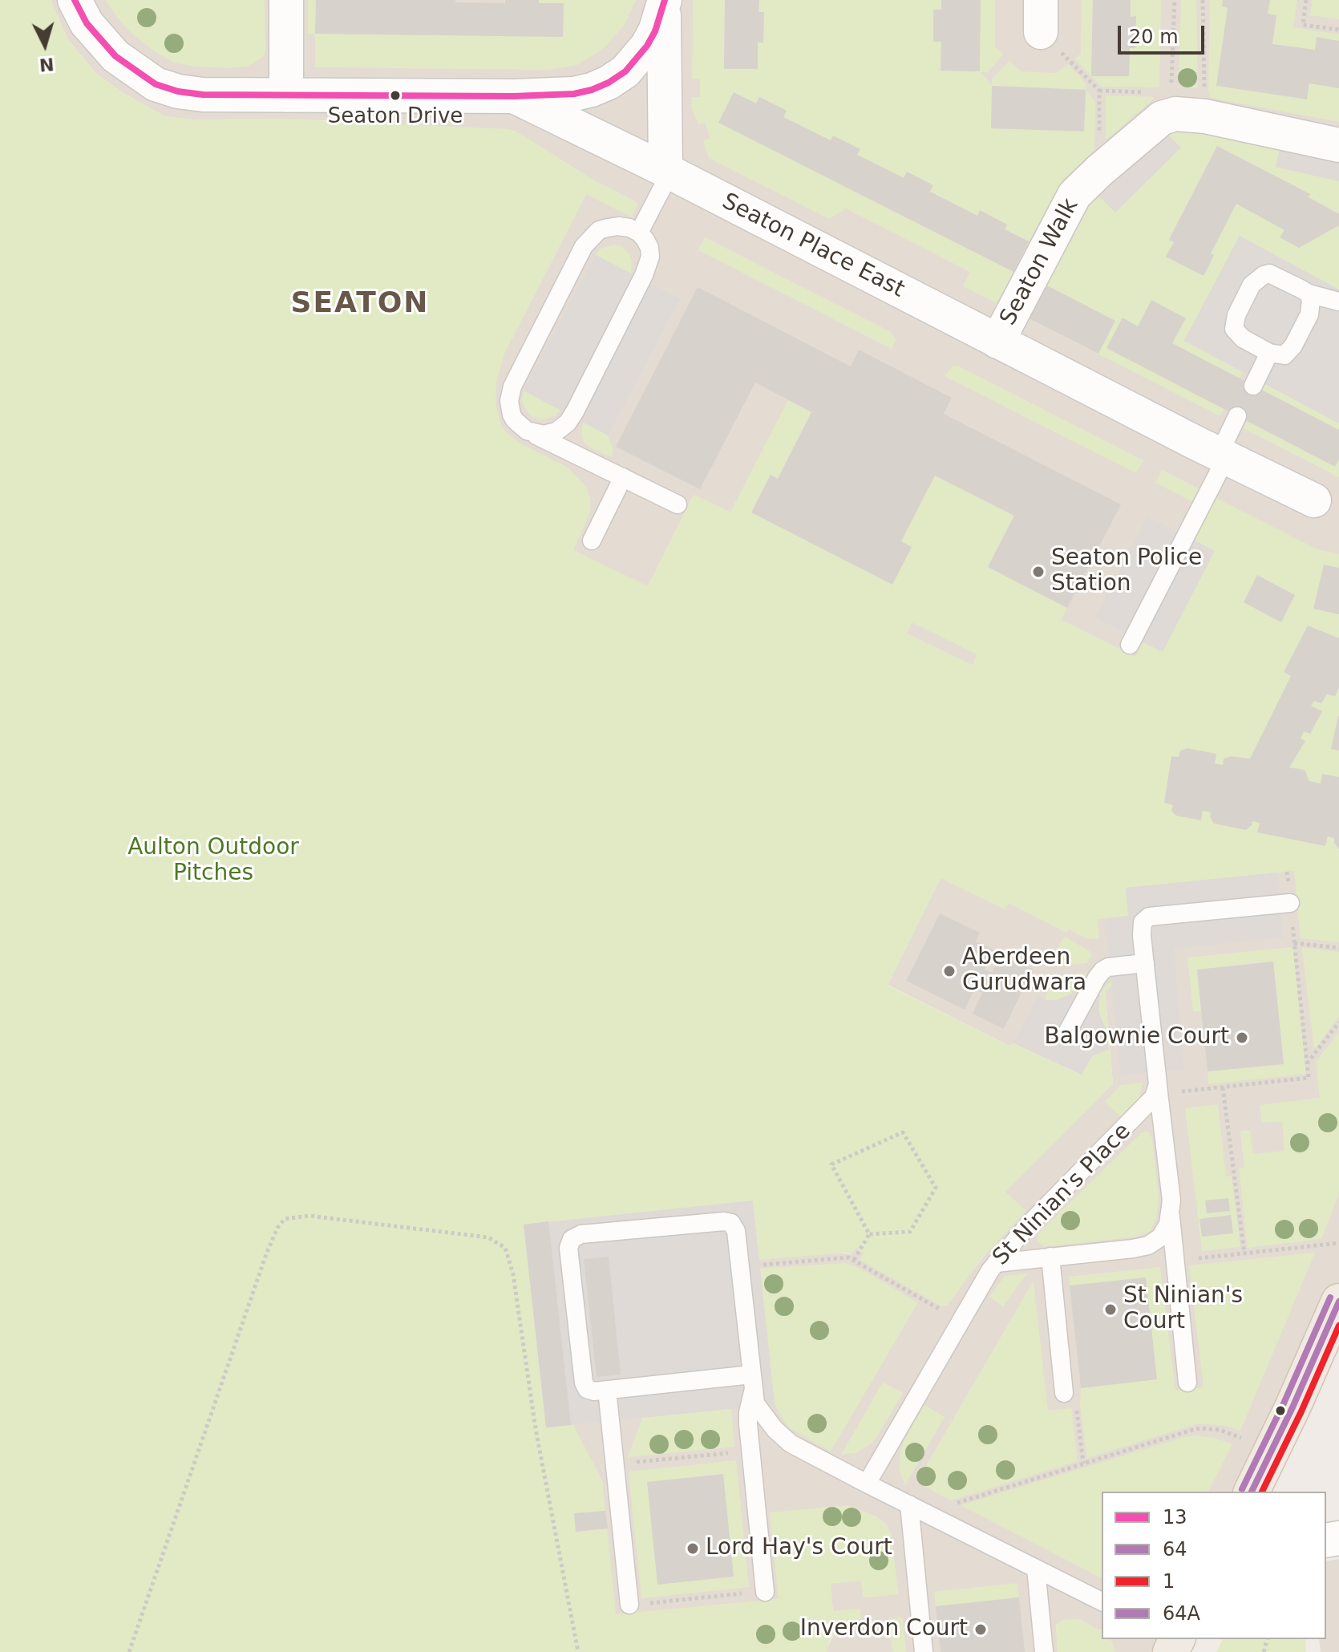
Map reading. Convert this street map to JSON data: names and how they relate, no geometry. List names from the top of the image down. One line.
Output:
{"streets":{"street":["Seaton Place East","Seaton Walk"],"lane":["St Ninian's Place"]},"crossings":[["Seaton Place East","Seaton Walk"]],"districts":["SEATON"],"parks":["Aulton Outdoor Pitches"],"places":["Seaton Drive","Seaton Police Station","Aberdeen Gurudwara","Balgownie Court","St Ninian's Court","Lord Hay's Court","Inverdon Court"],"lines":["transit line 13","transit line 64A","transit line 64","transit line 1"],"legend":["13","64","1","64A"],"scale_bar":"20 m","north":"bottom"}
